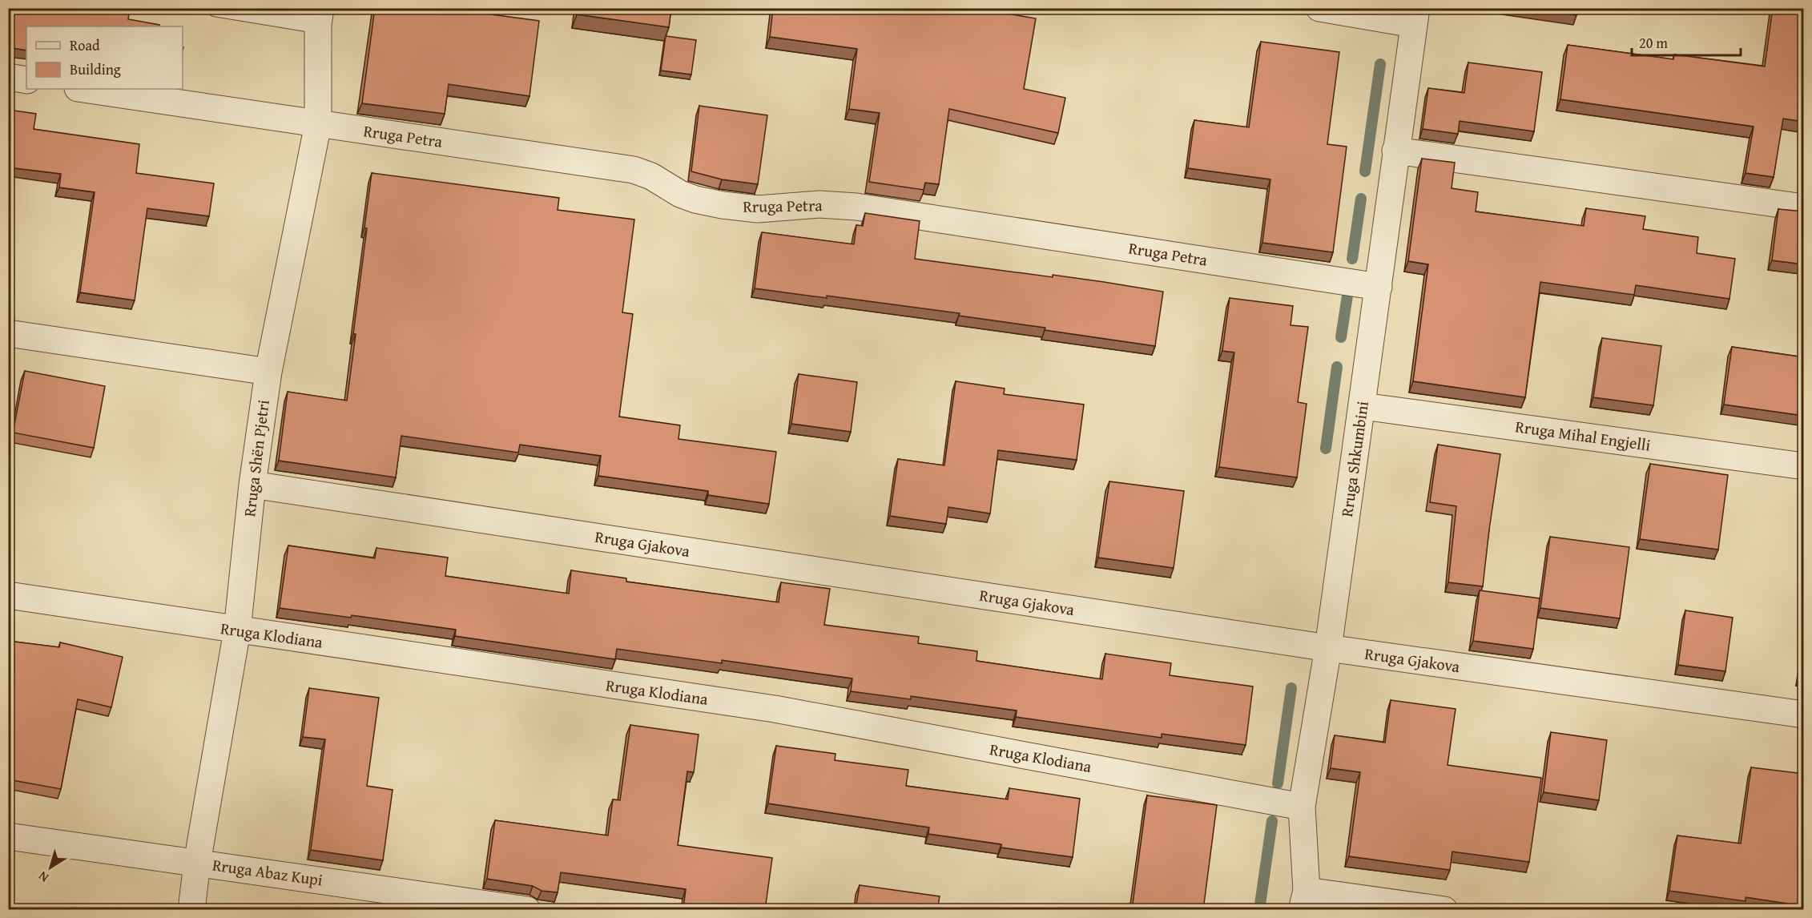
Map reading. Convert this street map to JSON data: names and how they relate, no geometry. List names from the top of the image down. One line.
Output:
{"streets":{"street":["Rruga Petra","Rruga Mihal Engjelli","Rruga Shën Pjetri","Rruga Shkumbini","Rruga Gjakova","Rruga Klodiana","Rruga Abaz Kupi"]},"crossings":[["Rruga Petra","Rruga Shën Pjetri"],["Rruga Petra","Rruga Shkumbini"],["Rruga Mihal Engjelli","Rruga Shkumbini"],["Rruga Shën Pjetri","Rruga Gjakova"],["Rruga Shën Pjetri","Rruga Klodiana"],["Rruga Shën Pjetri","Rruga Abaz Kupi"],["Rruga Shkumbini","Rruga Gjakova"],["Rruga Shkumbini","Rruga Klodiana"]],"legend":["Road","Building"],"scale_bar":"20 m","north":"bottom left"}
